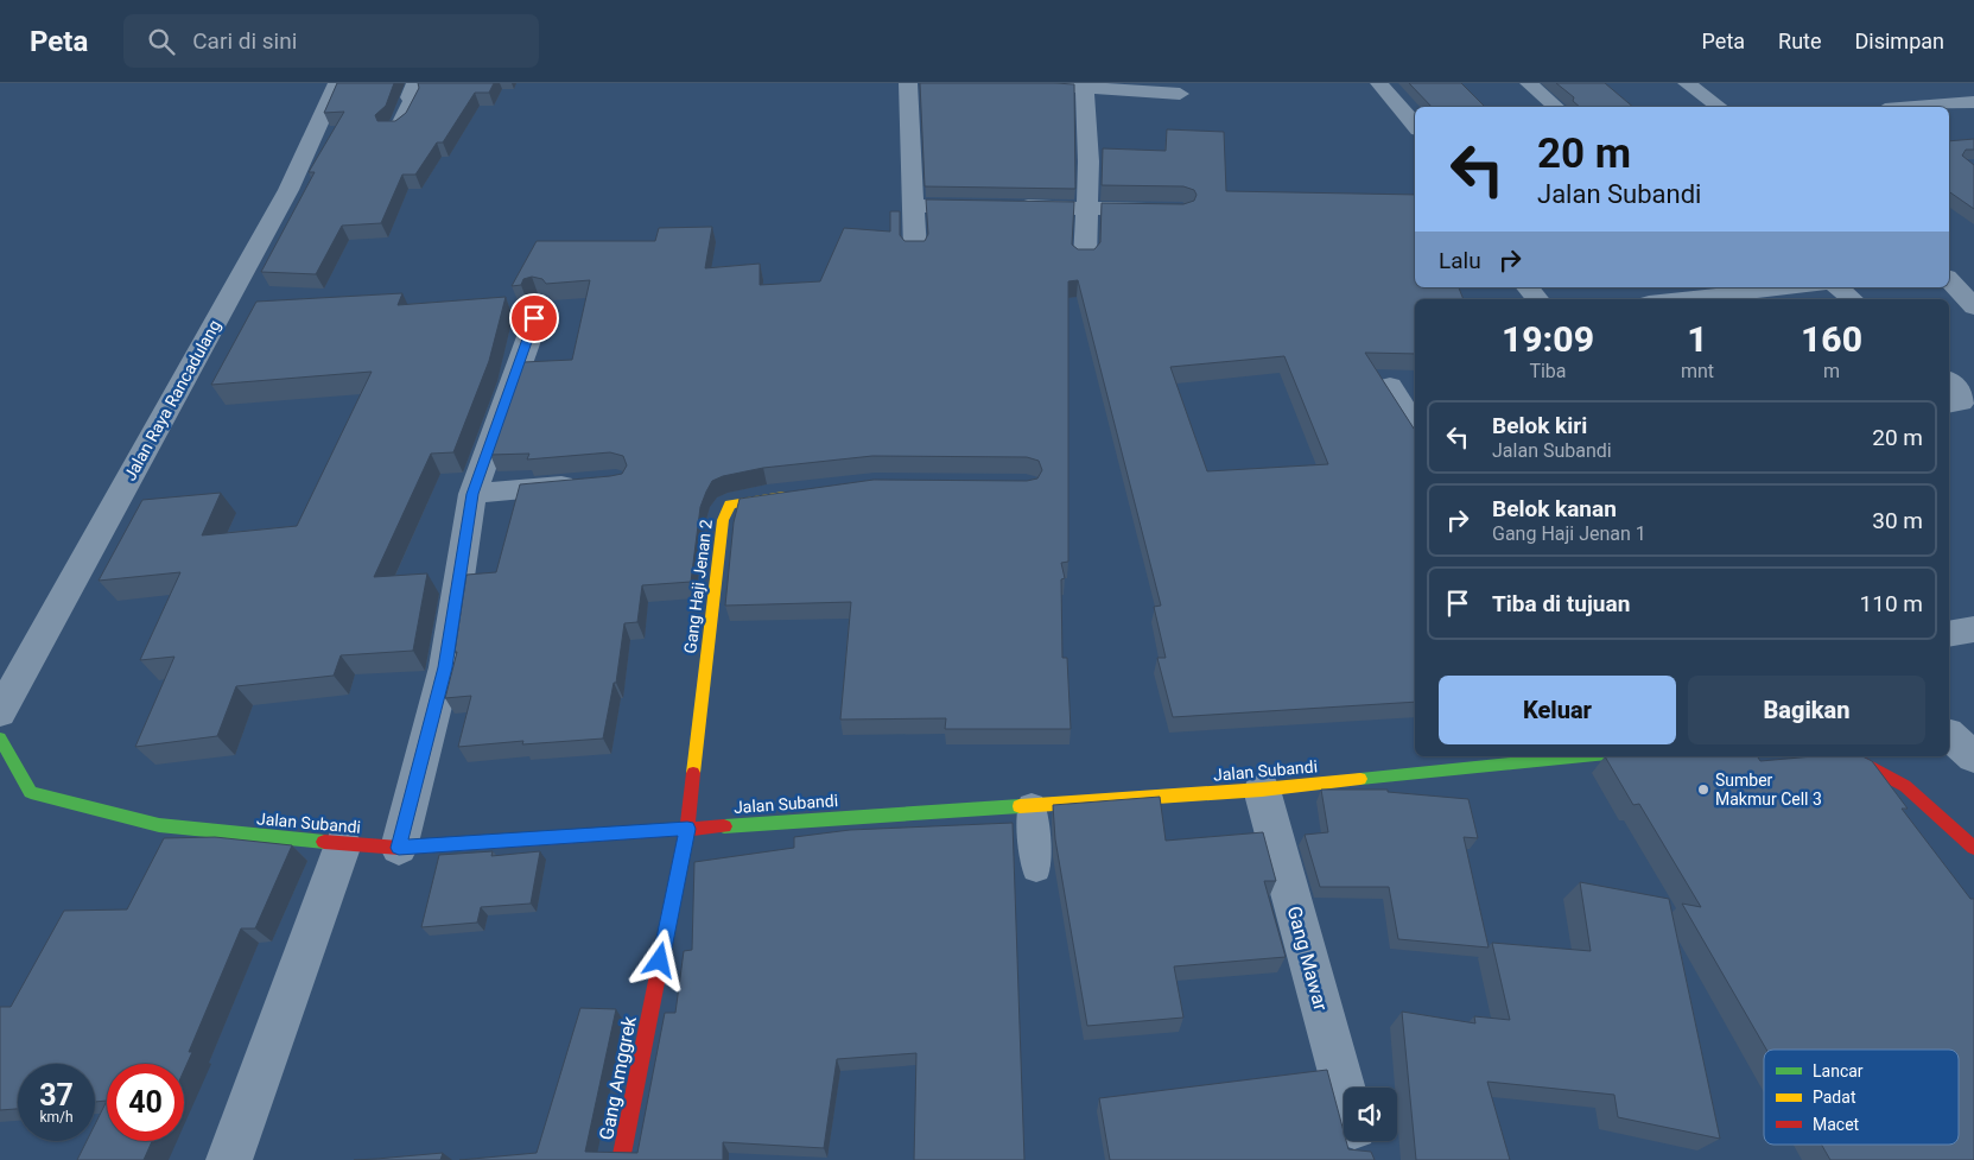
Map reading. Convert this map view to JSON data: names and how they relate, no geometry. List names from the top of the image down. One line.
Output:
{"streets":{"street":["Jalan Raya Rancadulang","Gang Haji Jenan 2","Jalan Subandi","Gang Mawar","Gang Amggrek"]},"crossings":[["Gang Haji Jenan 2","Jalan Subandi"],["Gang Haji Jenan 2","Gang Amggrek"],["Jalan Subandi","Gang Mawar"],["Jalan Subandi","Gang Amggrek"]],"places":["Sumber Makmur Cell 3"],"legend":["Lancar","Padat","Macet"],"page":{"header":"Peta","search":"Cari di sini","nav":["Peta","Rute","Disimpan"],"turn":["20 m","Jalan Subandi"],"then":"Lalu","eta":["19:09","Tiba","1","mnt","160","m"],"list":[{"name":"Belok kiri","note":"Jalan Subandi","value":"20 m"},{"name":"Belok kanan","note":"Gang Haji Jenan 1","value":"30 m"},{"name":"Tiba di tujuan","value":"110 m"}],"buttons":["Keluar","Bagikan"],"speed":"37 km/h","limit":"40"}}
